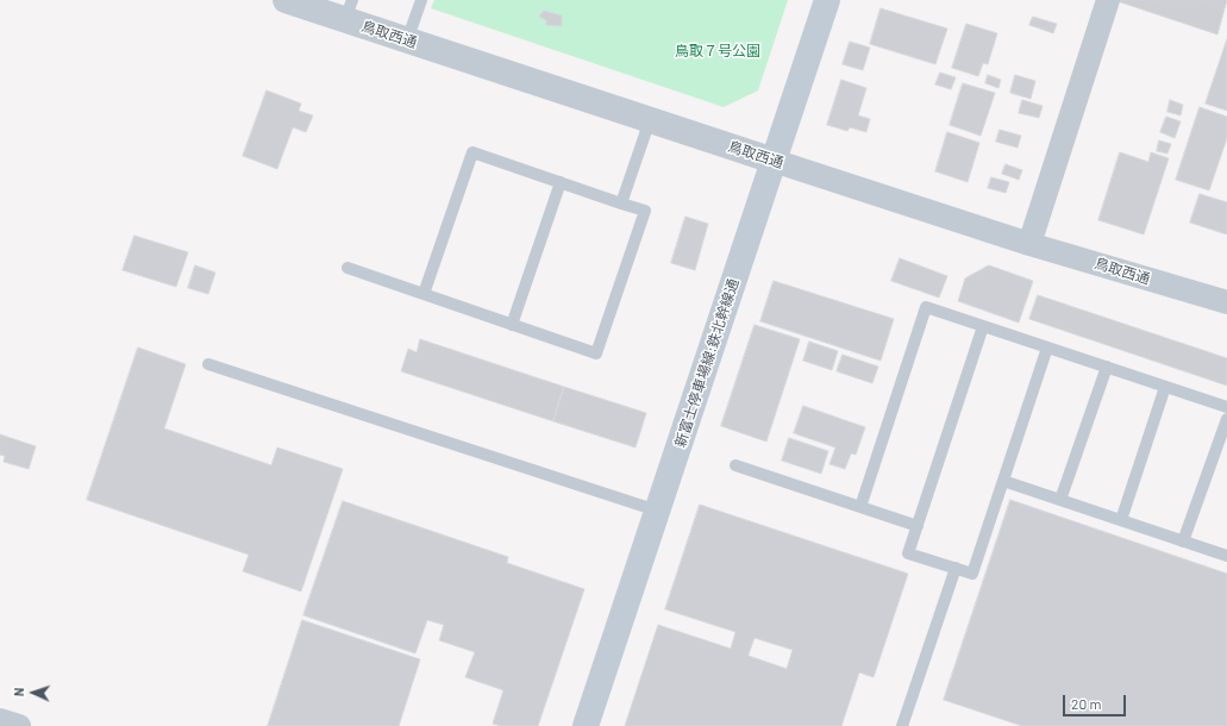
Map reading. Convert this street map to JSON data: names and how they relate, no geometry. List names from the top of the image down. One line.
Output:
{"streets":{"main road":["新富士停車場線:鉄北幹線通"],"street":["鳥取西通"]},"crossings":[["鳥取西通","新富士停車場線:鉄北幹線通"]],"parks":["鳥取７号公園"],"scale_bar":"20 m","north":"left"}
